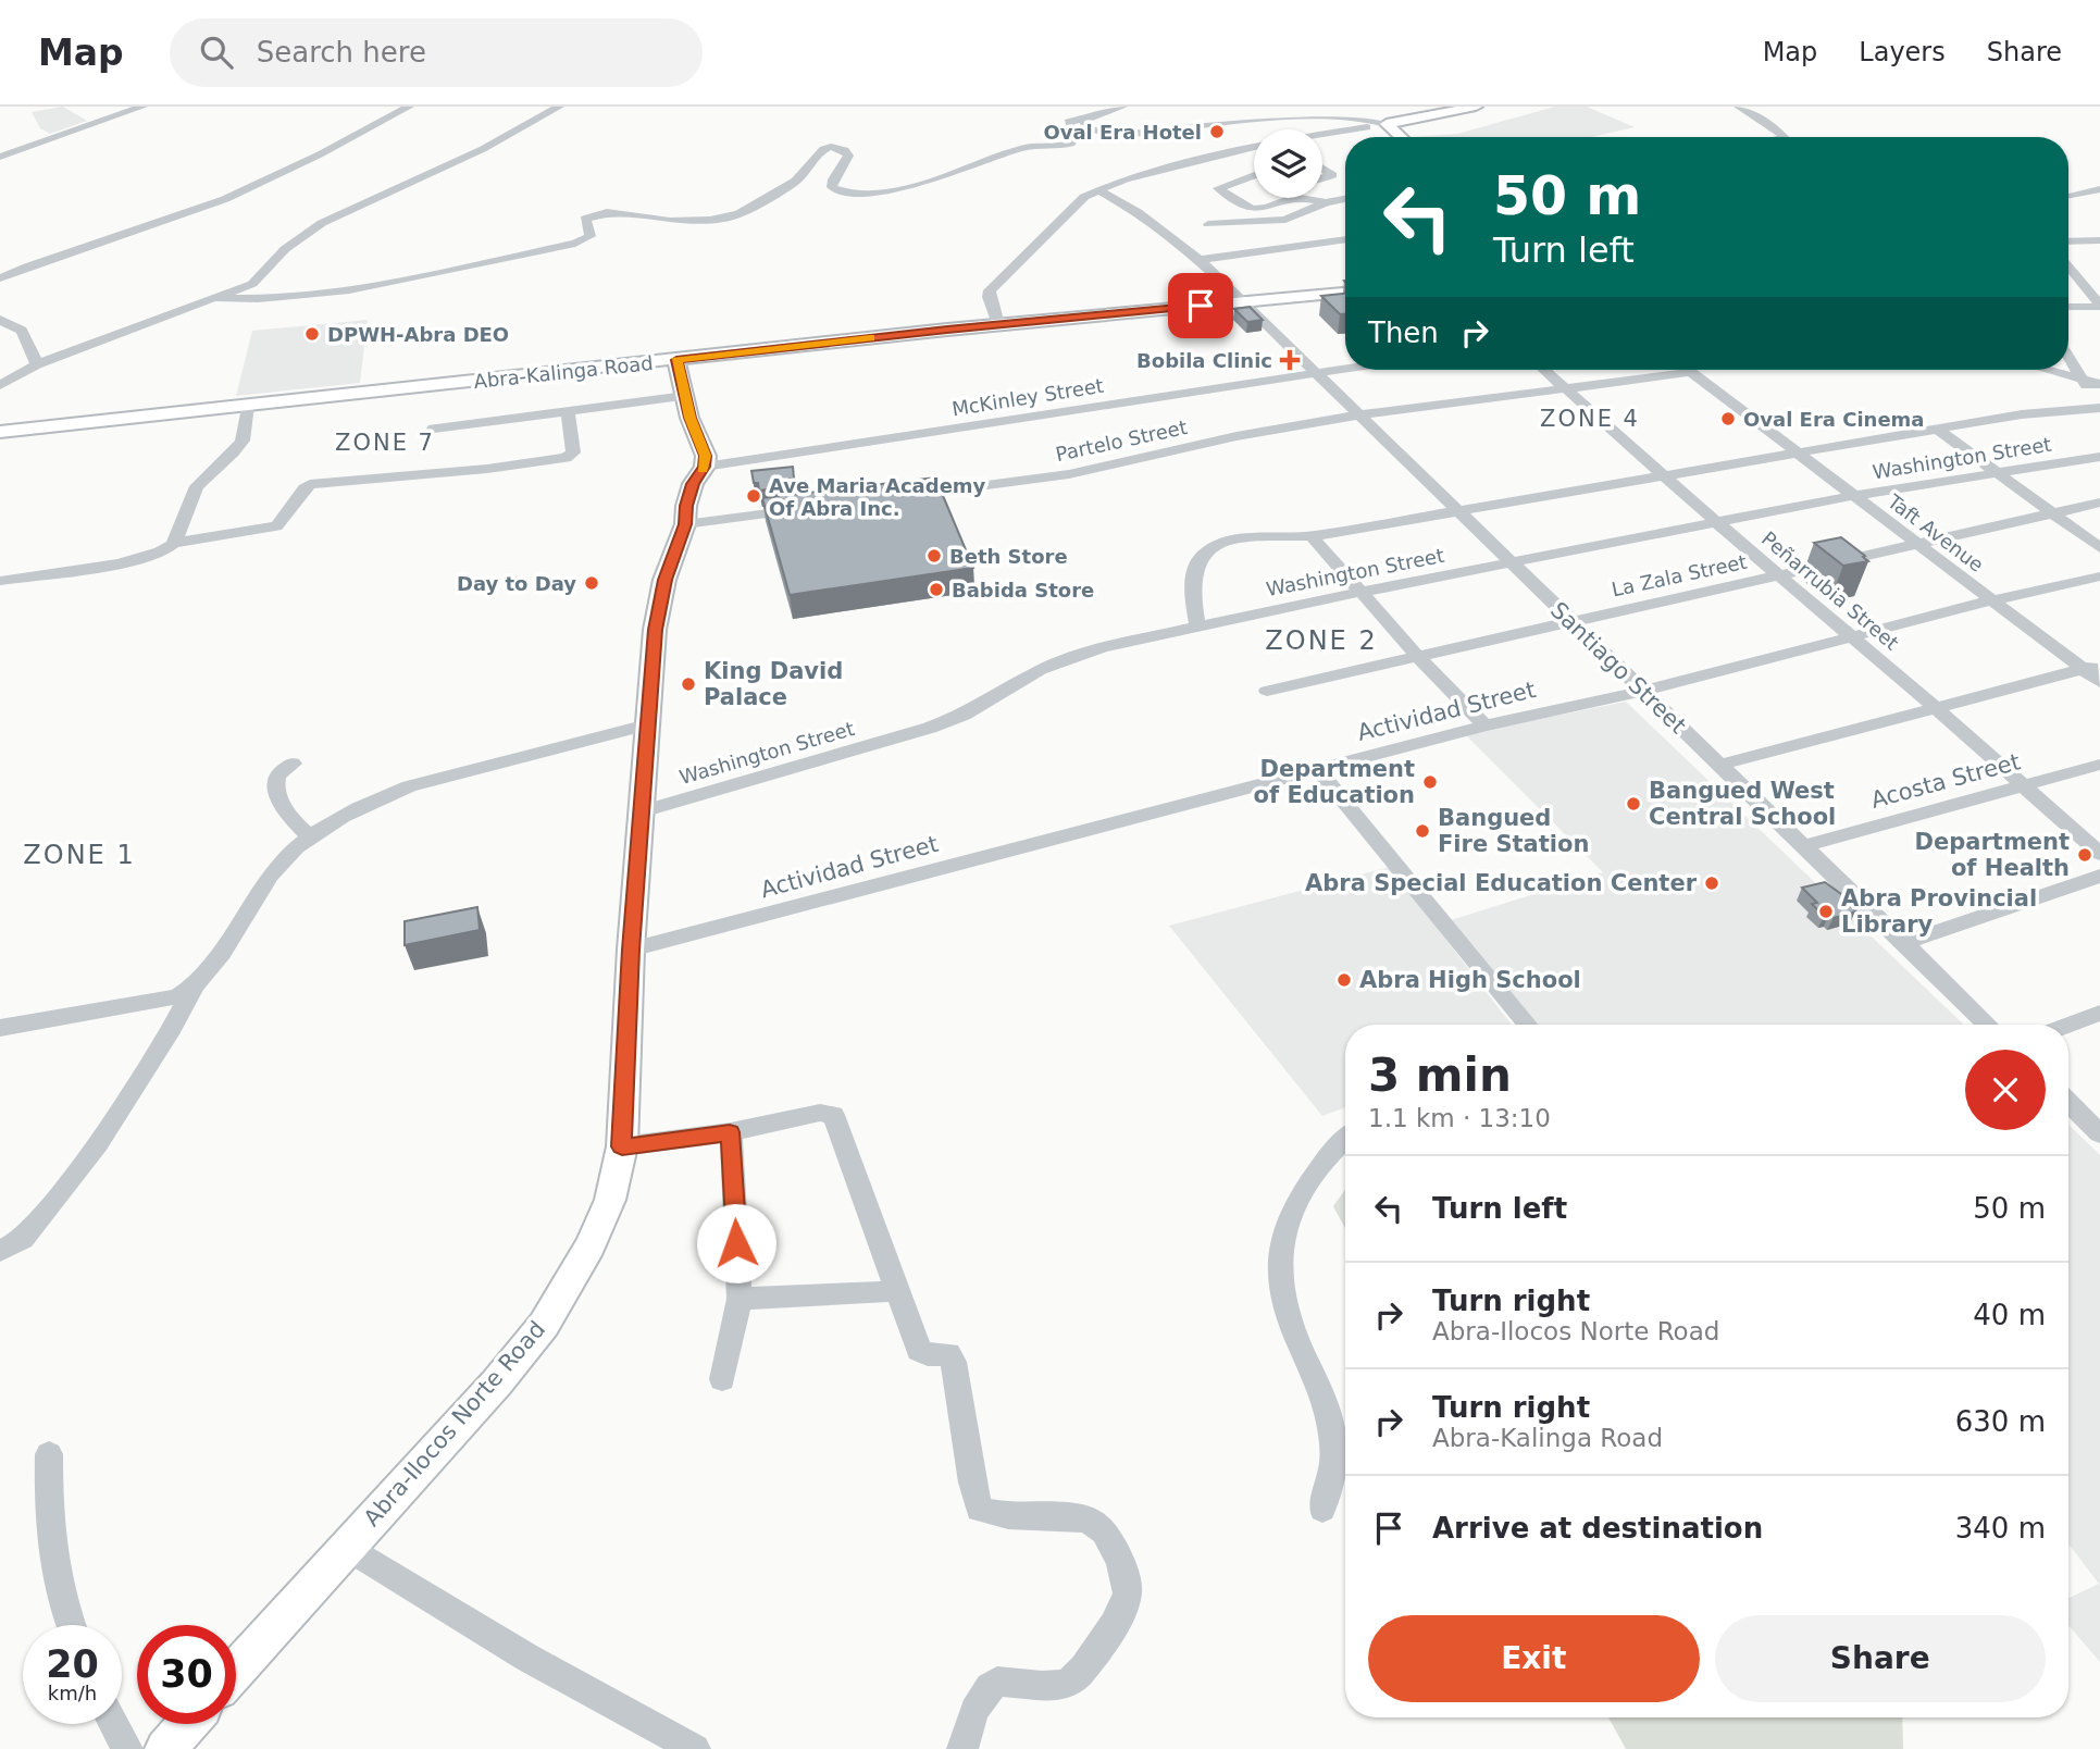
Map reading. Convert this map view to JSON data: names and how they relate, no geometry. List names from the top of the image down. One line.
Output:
{"streets":{"main road":["Abra-Kalinga Road","Abra-Ilocos Norte Road"],"street":["McKinley Street","Partelo Street","Washington Street","Taft Avenue","La Zala Street","Peñarrubia Street","Santiago Street","Actividad Street","Acosta Street"]},"crossings":[["Abra-Kalinga Road","Santiago Street"],["McKinley Street","Santiago Street"],["McKinley Street","Abra-Ilocos Norte Road"],["Partelo Street","Taft Avenue"],["Partelo Street","Peñarrubia Street"],["Partelo Street","Santiago Street"],["Washington Street","Taft Avenue"],["Washington Street","Peñarrubia Street"],["Washington Street","Santiago Street"],["Washington Street","Abra-Ilocos Norte Road"],["Taft Avenue","La Zala Street"],["Taft Avenue","Actividad Street"],["La Zala Street","Peñarrubia Street"],["La Zala Street","Santiago Street"],["Peñarrubia Street","Actividad Street"],["Peñarrubia Street","Acosta Street"],["Santiago Street","Actividad Street"],["Santiago Street","Acosta Street"],["Actividad Street","Abra-Ilocos Norte Road"]],"districts":["ZONE 4","ZONE 7","ZONE 2","ZONE 1"],"places":{"other":["Oval Era Hotel","DPWH-Abra DEO","Oval Era Cinema","Ave Maria Academy Of Abra Inc.","Beth Store","Day to Day","Babida Store","King David Palace","Department of Education","Bangued West Central School","Bangued Fire Station","Department of Health","Abra Special Education Center","Abra Provincial Library","Abra High School"],"health":["Bobila Clinic"]},"page":{"header":"Map","search":"Search here","nav":["Map","Layers","Share"],"turn":["50 m","Turn left"],"then":"Then","heading":["3 min","1.1 km · 13:10"],"list":[{"name":"Turn left","value":"50 m"},{"name":"Turn right","note":"Abra-Ilocos Norte Road","value":"40 m"},{"name":"Turn right","note":"Abra-Kalinga Road","value":"630 m"},{"name":"Arrive at destination","value":"340 m"}],"buttons":["Exit","Share"],"speed":"20 km/h","limit":"30"}}
